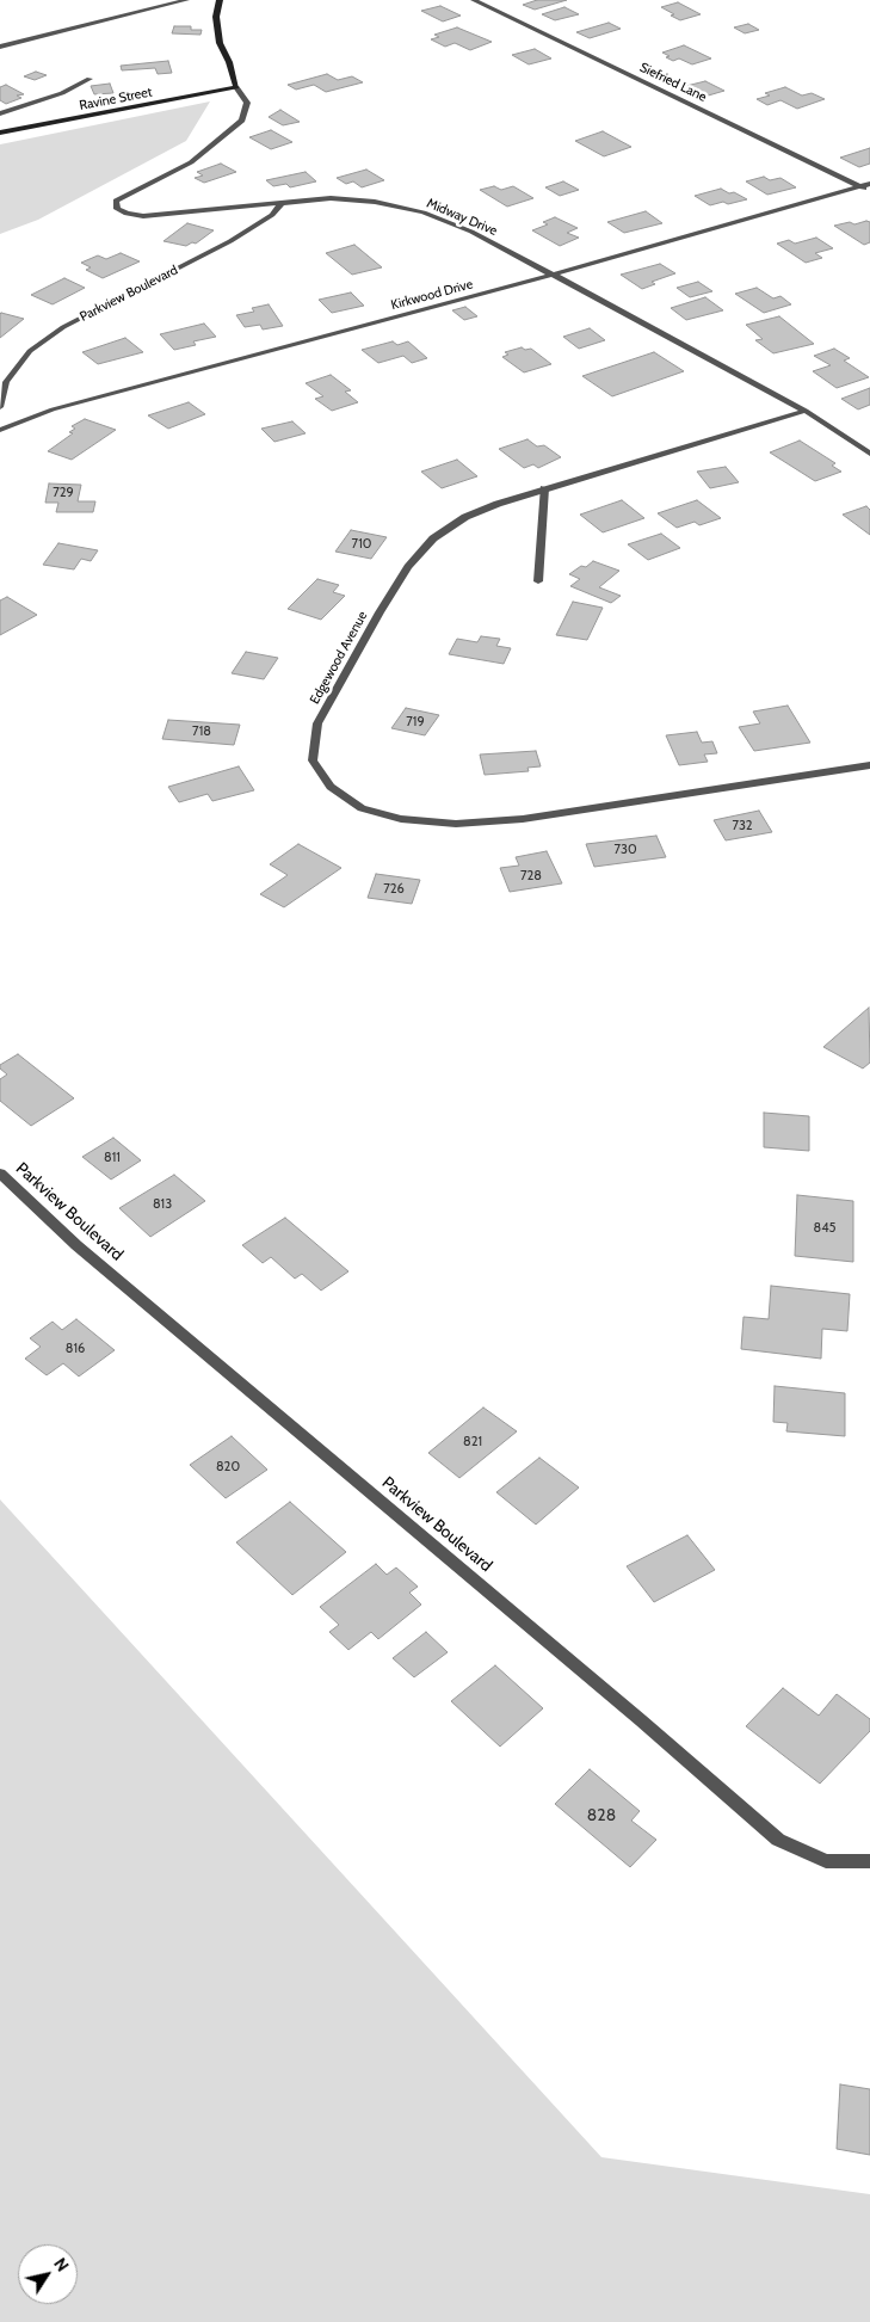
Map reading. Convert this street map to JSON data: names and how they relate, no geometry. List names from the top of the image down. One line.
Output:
{"streets":{"street":["Siefried Lane","Ravine Street","Midway Drive","Parkview Boulevard","Kirkwood Drive","Edgewood Avenue"]},"crossings":[["Siefried Lane","Kirkwood Drive"],["Ravine Street","Midway Drive"],["Midway Drive","Parkview Boulevard"],["Midway Drive","Kirkwood Drive"],["Midway Drive","Edgewood Avenue"]],"house_numbers":["729","710","719","718","732","730","728","726","811","813","845","816","821","820","828"],"north":"top right"}
